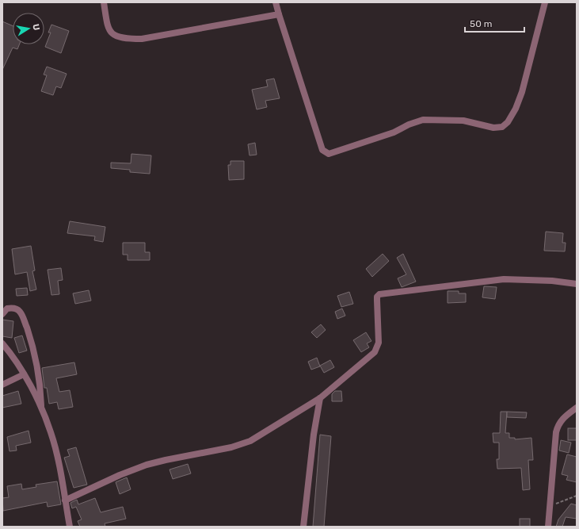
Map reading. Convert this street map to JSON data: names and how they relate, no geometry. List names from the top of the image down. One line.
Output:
{"scale_bar":"50 m","north":"right"}
